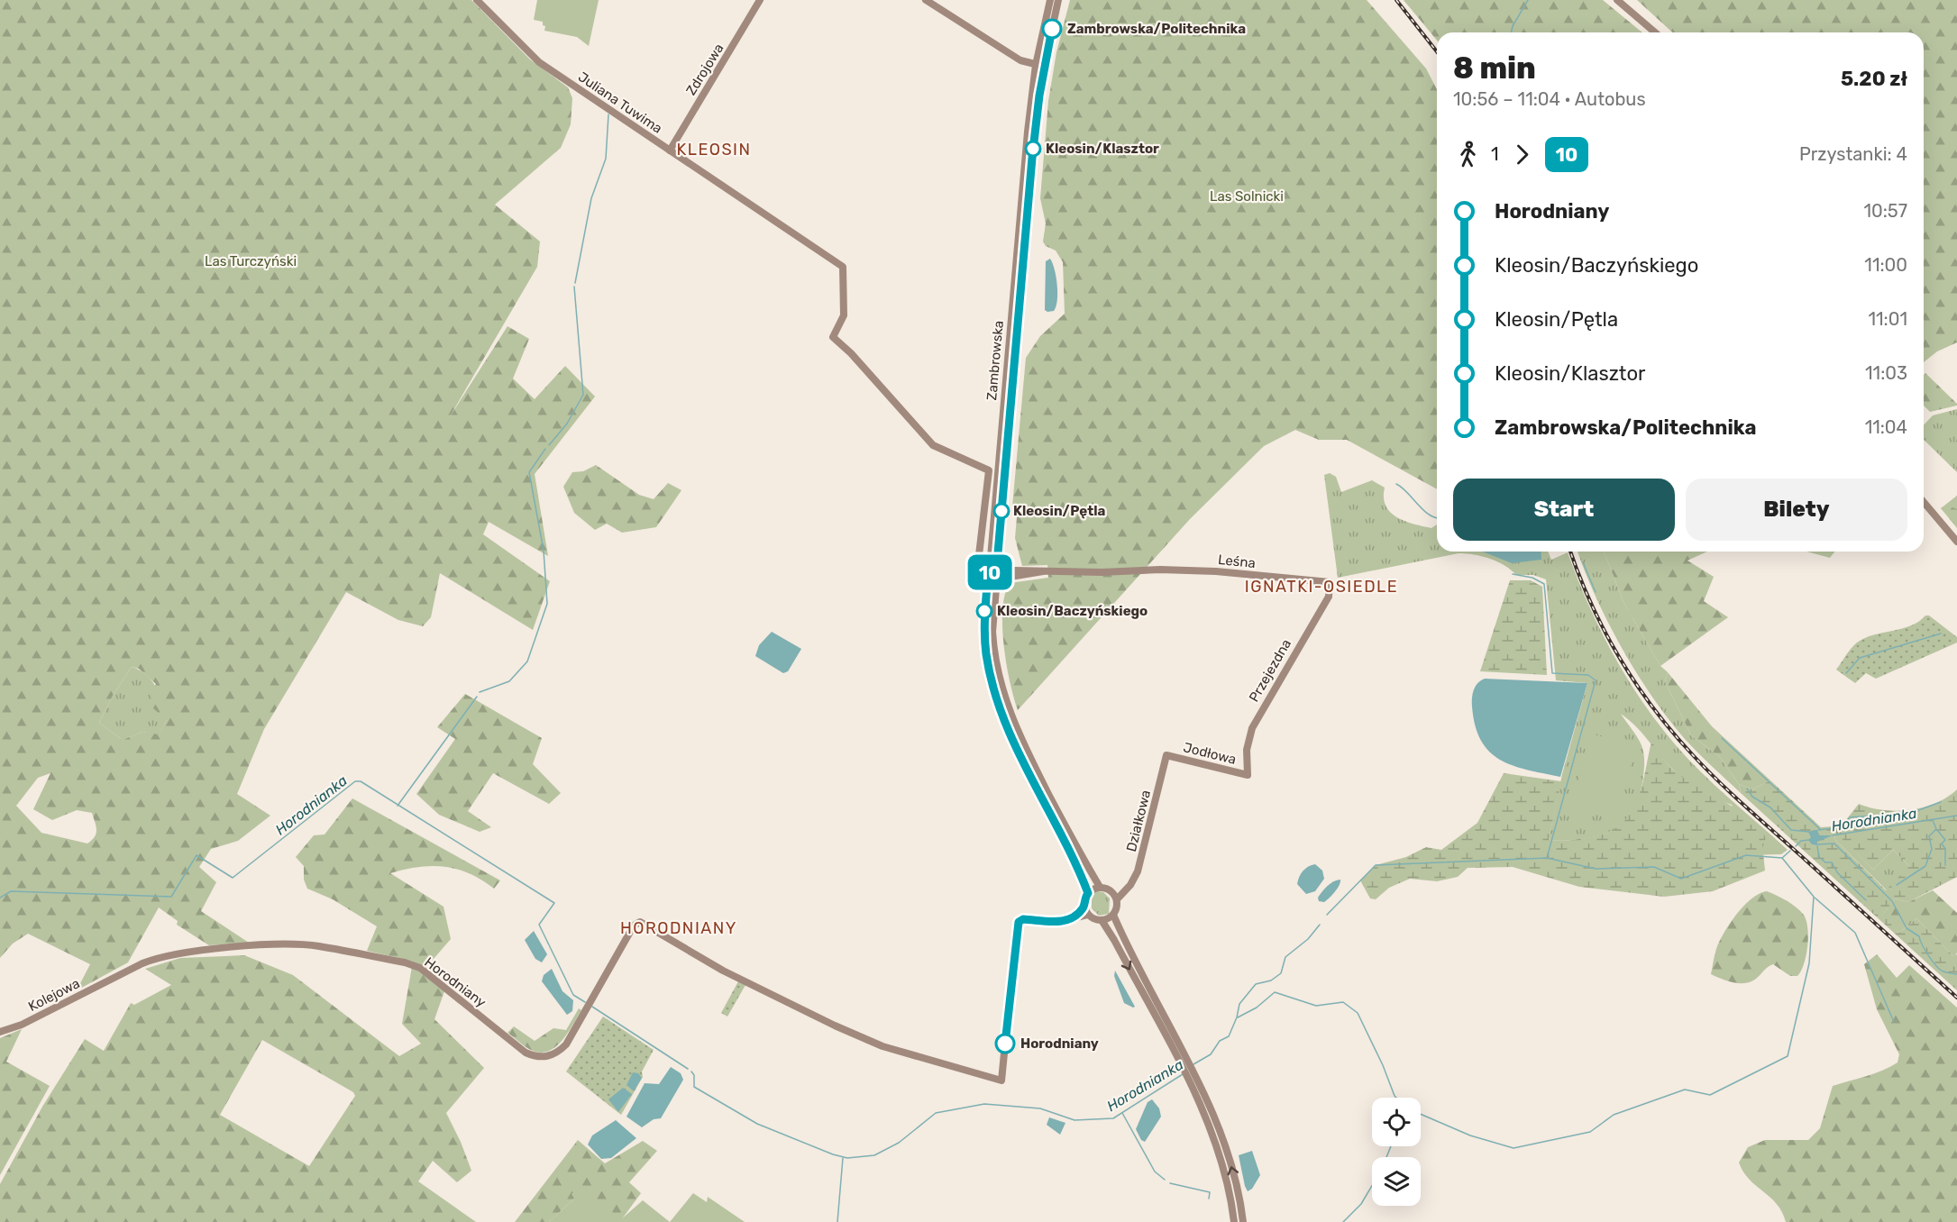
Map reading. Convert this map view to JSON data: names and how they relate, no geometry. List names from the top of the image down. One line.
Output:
{"streets":{"street":["Zdrojowa","Juliana Tuwima","Zambrowska","Leśna","Przejezdna","Jodłowa","Działkowa","Horodniany","Kolejowa"]},"crossings":[["Zdrojowa","Juliana Tuwima"],["Juliana Tuwima","Leśna"],["Zambrowska","Leśna"],["Leśna","Przejezdna"],["Przejezdna","Jodłowa"],["Jodłowa","Działkowa"],["Horodniany","Kolejowa"]],"districts":["KLEOSIN","IGNATKI-OSIEDLE","HORODNIANY"],"water":["Horodnianka"],"parks":["Las Solnicki","Las Turczyński"],"places":["Zambrowska/Politechnika","Kleosin/Klasztor","Kleosin/Pętla","Kleosin/Baczyńskiego","Horodniany"],"lines":["bus line 10"],"page":{"on_map":"10","heading":["8 min","10:56 – 11:04 · Autobus","5.20 zł"],"legs":["1","10","Przystanki: 4"],"list":[{"name":"Horodniany","value":"10:57"},{"name":"Kleosin/Baczyńskiego","value":"11:00"},{"name":"Kleosin/Pętla","value":"11:01"},{"name":"Kleosin/Klasztor","value":"11:03"},{"name":"Zambrowska/Politechnika","value":"11:04"}],"buttons":["Start","Bilety"]}}
